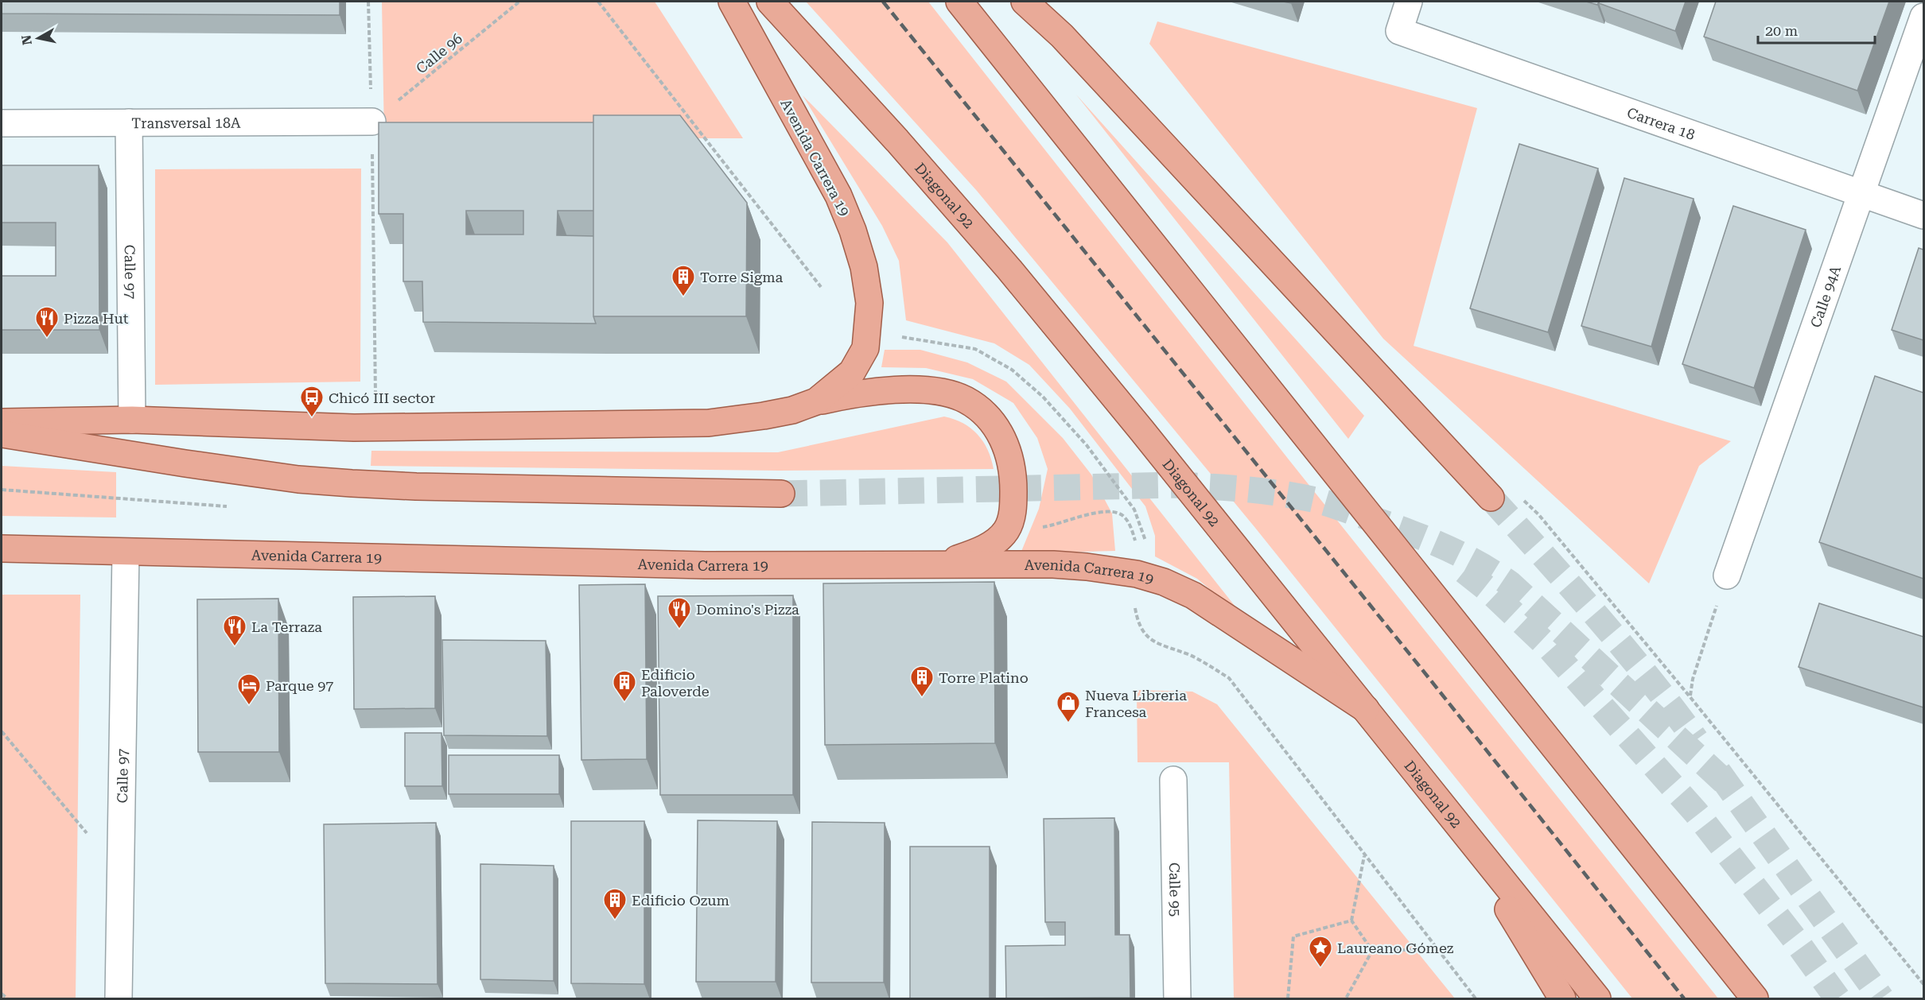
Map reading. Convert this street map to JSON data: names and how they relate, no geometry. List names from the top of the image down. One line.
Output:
{"streets":{"main road":["Avenida Carrera 19","Diagonal 92"],"street":["Transversal 18A","Carrera 18","Calle 97","Calle 94A","Calle 95"],"path":["Calle 96"]},"crossings":[["Calle 96","Transversal 18A"],["Transversal 18A","Calle 97"],["Carrera 18","Calle 94A"],["Avenida Carrera 19","Diagonal 92"],["Avenida Carrera 19","Calle 97"]],"places":{"building":["Torre Sigma","Torre Platino","Edificio Paloverde","Edificio Ozum"],"restaurant":["Pizza Hut","Domino's Pizza","La Terraza"],"bus stop":["Chicó III sector"],"hotel":["Parque 97"],"shop":["Nueva Libreria Francesa"],"place":["Laureano Gómez"]},"scale_bar":"20 m","north":"left"}
